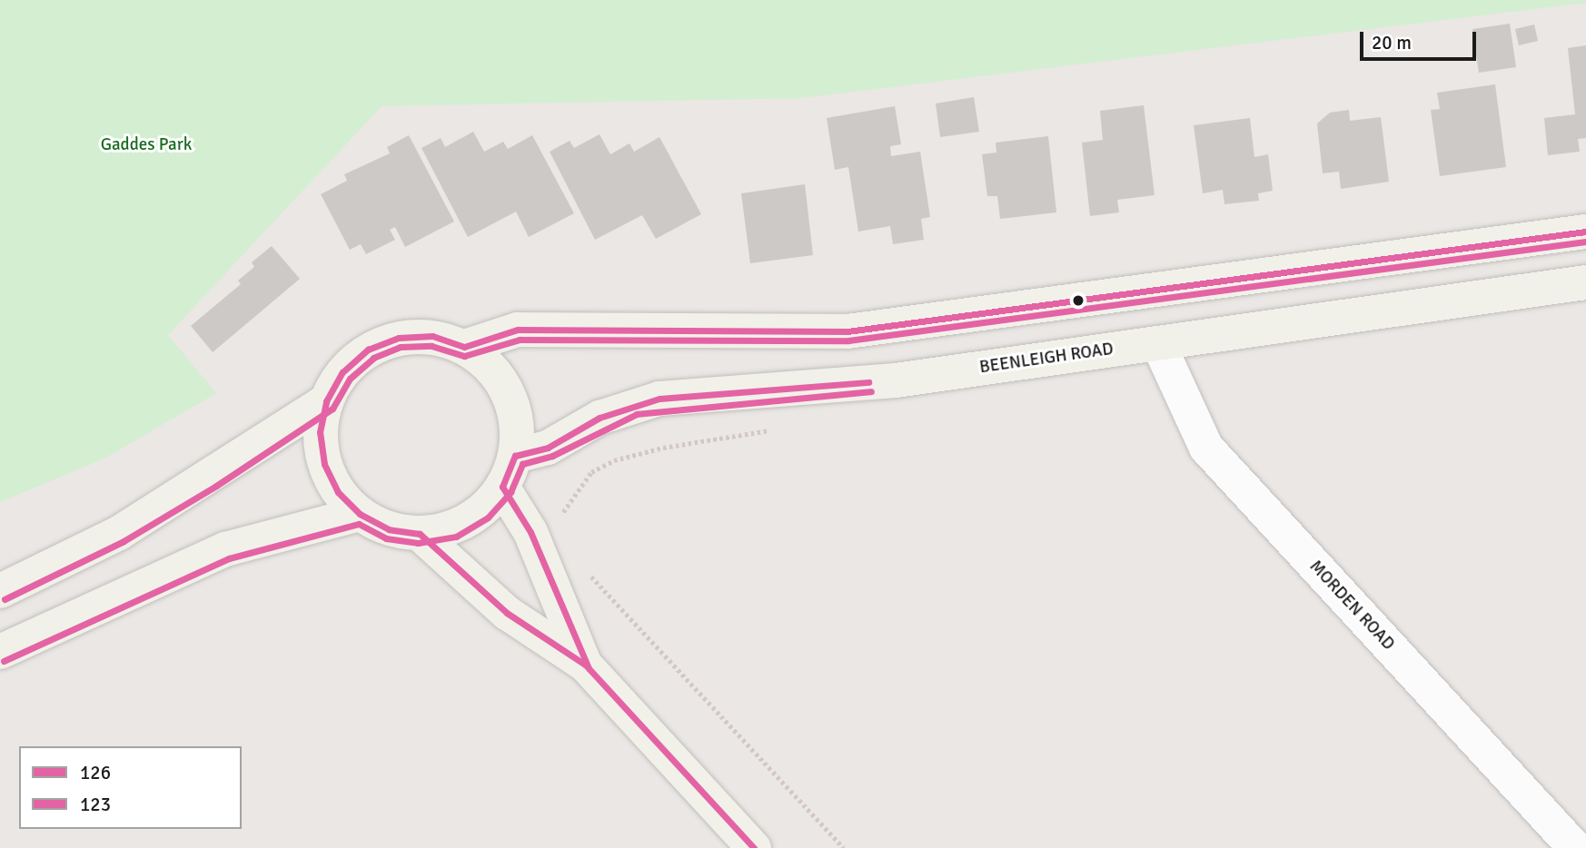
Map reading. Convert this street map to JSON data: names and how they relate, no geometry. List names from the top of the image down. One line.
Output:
{"streets":{"main road":["BEENLEIGH ROAD"],"street":["MORDEN ROAD"]},"crossings":[["BEENLEIGH ROAD","MORDEN ROAD"]],"parks":["Gaddes Park"],"lines":["transit line 126","transit line 123"],"legend":["126","123"],"scale_bar":"20 m"}
